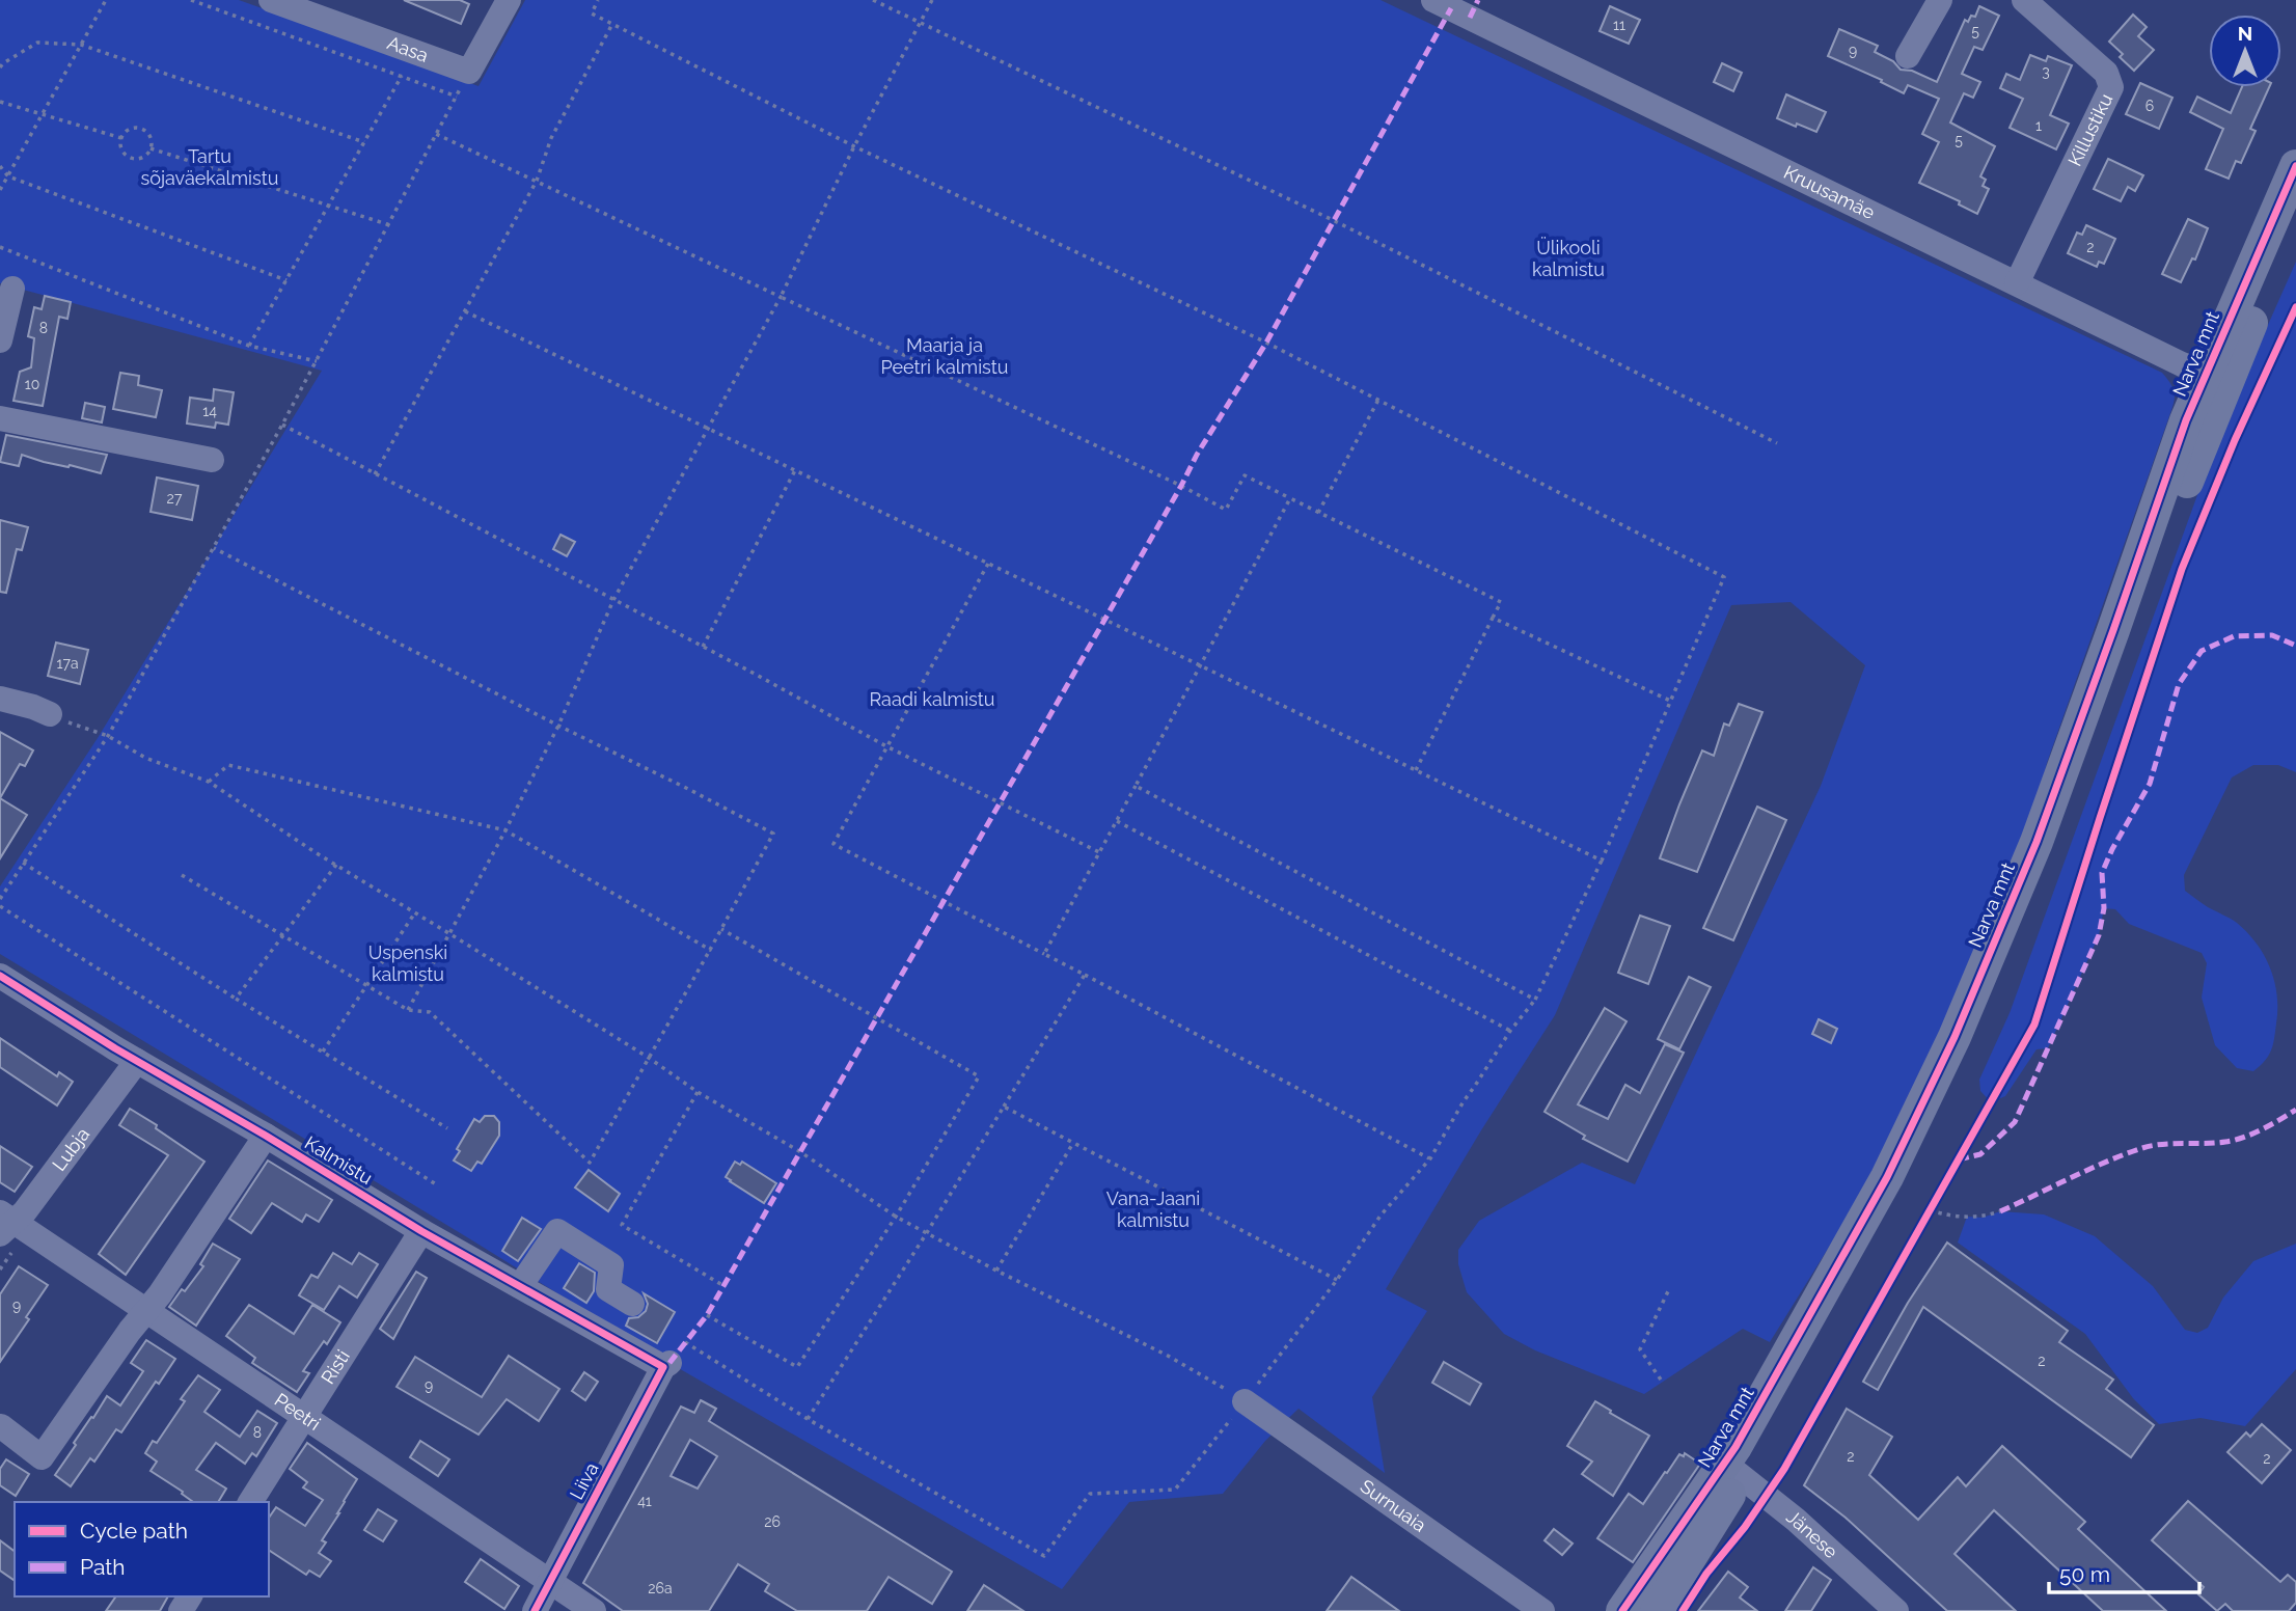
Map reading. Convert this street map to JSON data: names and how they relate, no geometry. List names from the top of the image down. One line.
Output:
{"streets":{"main road":["Narva mnt"],"street":["Aasa","Killustiku","Kruusamäe","Lubja","Kalmistu","Risti","Peetri","Liiva","Surnuaia","Jänese"]},"crossings":[["Killustiku","Kruusamäe"],["Kruusamäe","Narva mnt"],["Narva mnt","Jänese"],["Lubja","Kalmistu"],["Lubja","Peetri"],["Kalmistu","Risti"],["Kalmistu","Liiva"],["Risti","Peetri"],["Peetri","Liiva"]],"parks":["Tartu sõjaväekalmistu","Ülikooli kalmistu","Maarja ja Peetri kalmistu","Raadi kalmistu","Uspenski kalmistu","Vana-Jaani kalmistu"],"house_numbers":["11","5","9","3","6","1","5","2","8","10","14","27","17a","9","2","9","8","2","2","41","26","26a"],"legend":["Cycle path","Path"],"scale_bar":"50 m","north":"top"}
